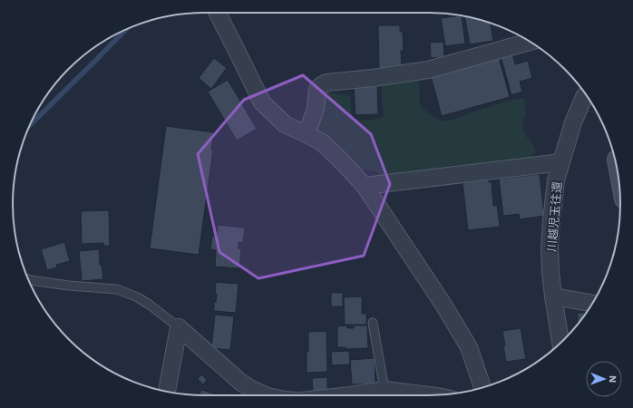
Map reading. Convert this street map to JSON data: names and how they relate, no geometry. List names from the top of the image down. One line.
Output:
{"streets":{"street":["川越児玉往還"]},"north":"right"}
